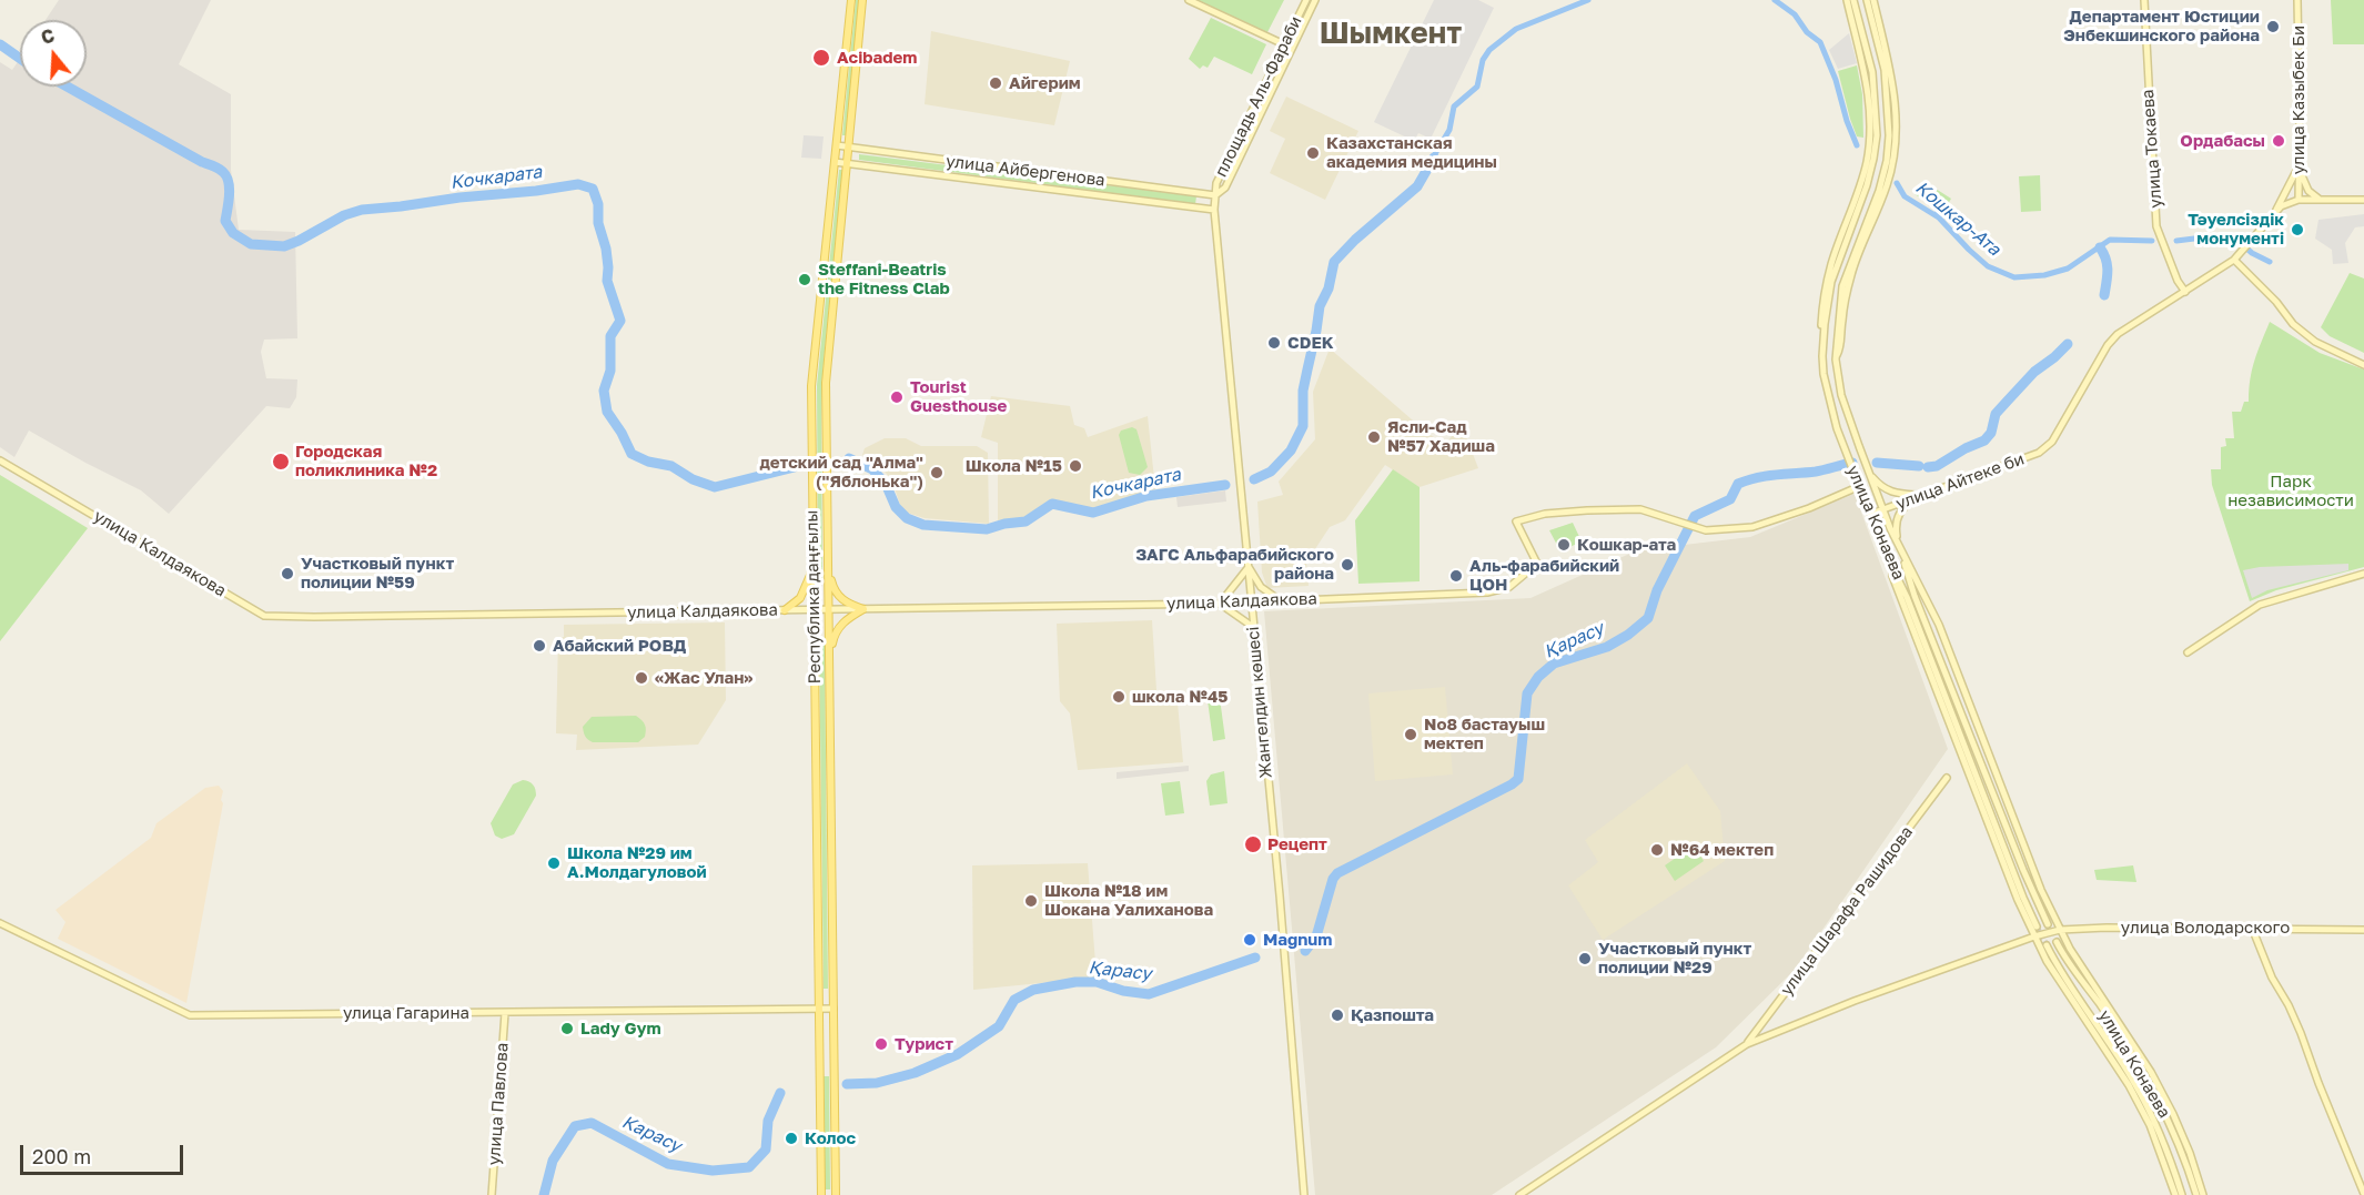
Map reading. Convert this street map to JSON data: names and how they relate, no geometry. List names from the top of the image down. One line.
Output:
{"streets":{"main road":["площадь Аль-Фараби","улица Казыбек Би","улица Токаева","улица Айбергенова","улица Айтеке би","улица Конаева","улица Калдаякова","Республика даңғылы","Жангелдин көшесі","улица Шарафа Рашидова","улица Володарского","улица Гагарина","улица Павлова"]},"crossings":[["площадь Аль-Фараби","улица Айбергенова"],["площадь Аль-Фараби","Жангелдин көшесі"],["улица Казыбек Би","улица Айтеке би"],["улица Токаева","улица Айтеке би"],["улица Айбергенова","Республика даңғылы"],["улица Айбергенова","Жангелдин көшесі"],["улица Айтеке би","улица Конаева"],["улица Конаева","улица Калдаякова"],["улица Конаева","улица Володарского"],["улица Калдаякова","Республика даңғылы"],["улица Калдаякова","Жангелдин көшесі"],["Республика даңғылы","улица Гагарина"],["улица Шарафа Рашидова","улица Володарского"],["улица Гагарина","улица Павлова"]],"districts":["Шымкент"],"water":["Кочкарата","Кошкар-Ата","Қарасу","Карасу"],"parks":["Парк независимости"],"places":["Департамент Юстиции Энбекшинского района","Acibadem","Айгерим","Ордабасы","Казахстанская академия медицины","Тәуелсіздік монументі","Steffani-Beatris the Fitness Clab","CDEK","Tourist Guesthouse","Ясли-Сад №57 Хадиша","Городская поликлиника №2","Школа №15","детский сад \"Алма\" (\"Яблонька\")","Кошкар-ата","ЗАГС Альфарабийского района","Участковый пункт полиции №59","Аль-фарабийский ЦОН","Абайский РОВД","«Жас Улан»","школа №45","No8 бастауыш мектеп","Рецепт","№64 мектеп","Школа №29 им А.Молдагуловой","Школа №18 им Шокана Уалиханова","Magnum","Участковый пункт полиции №29","Қазпошта","Lady Gym","Турист","Колос"],"scale_bar":"200 m","north":"top"}
